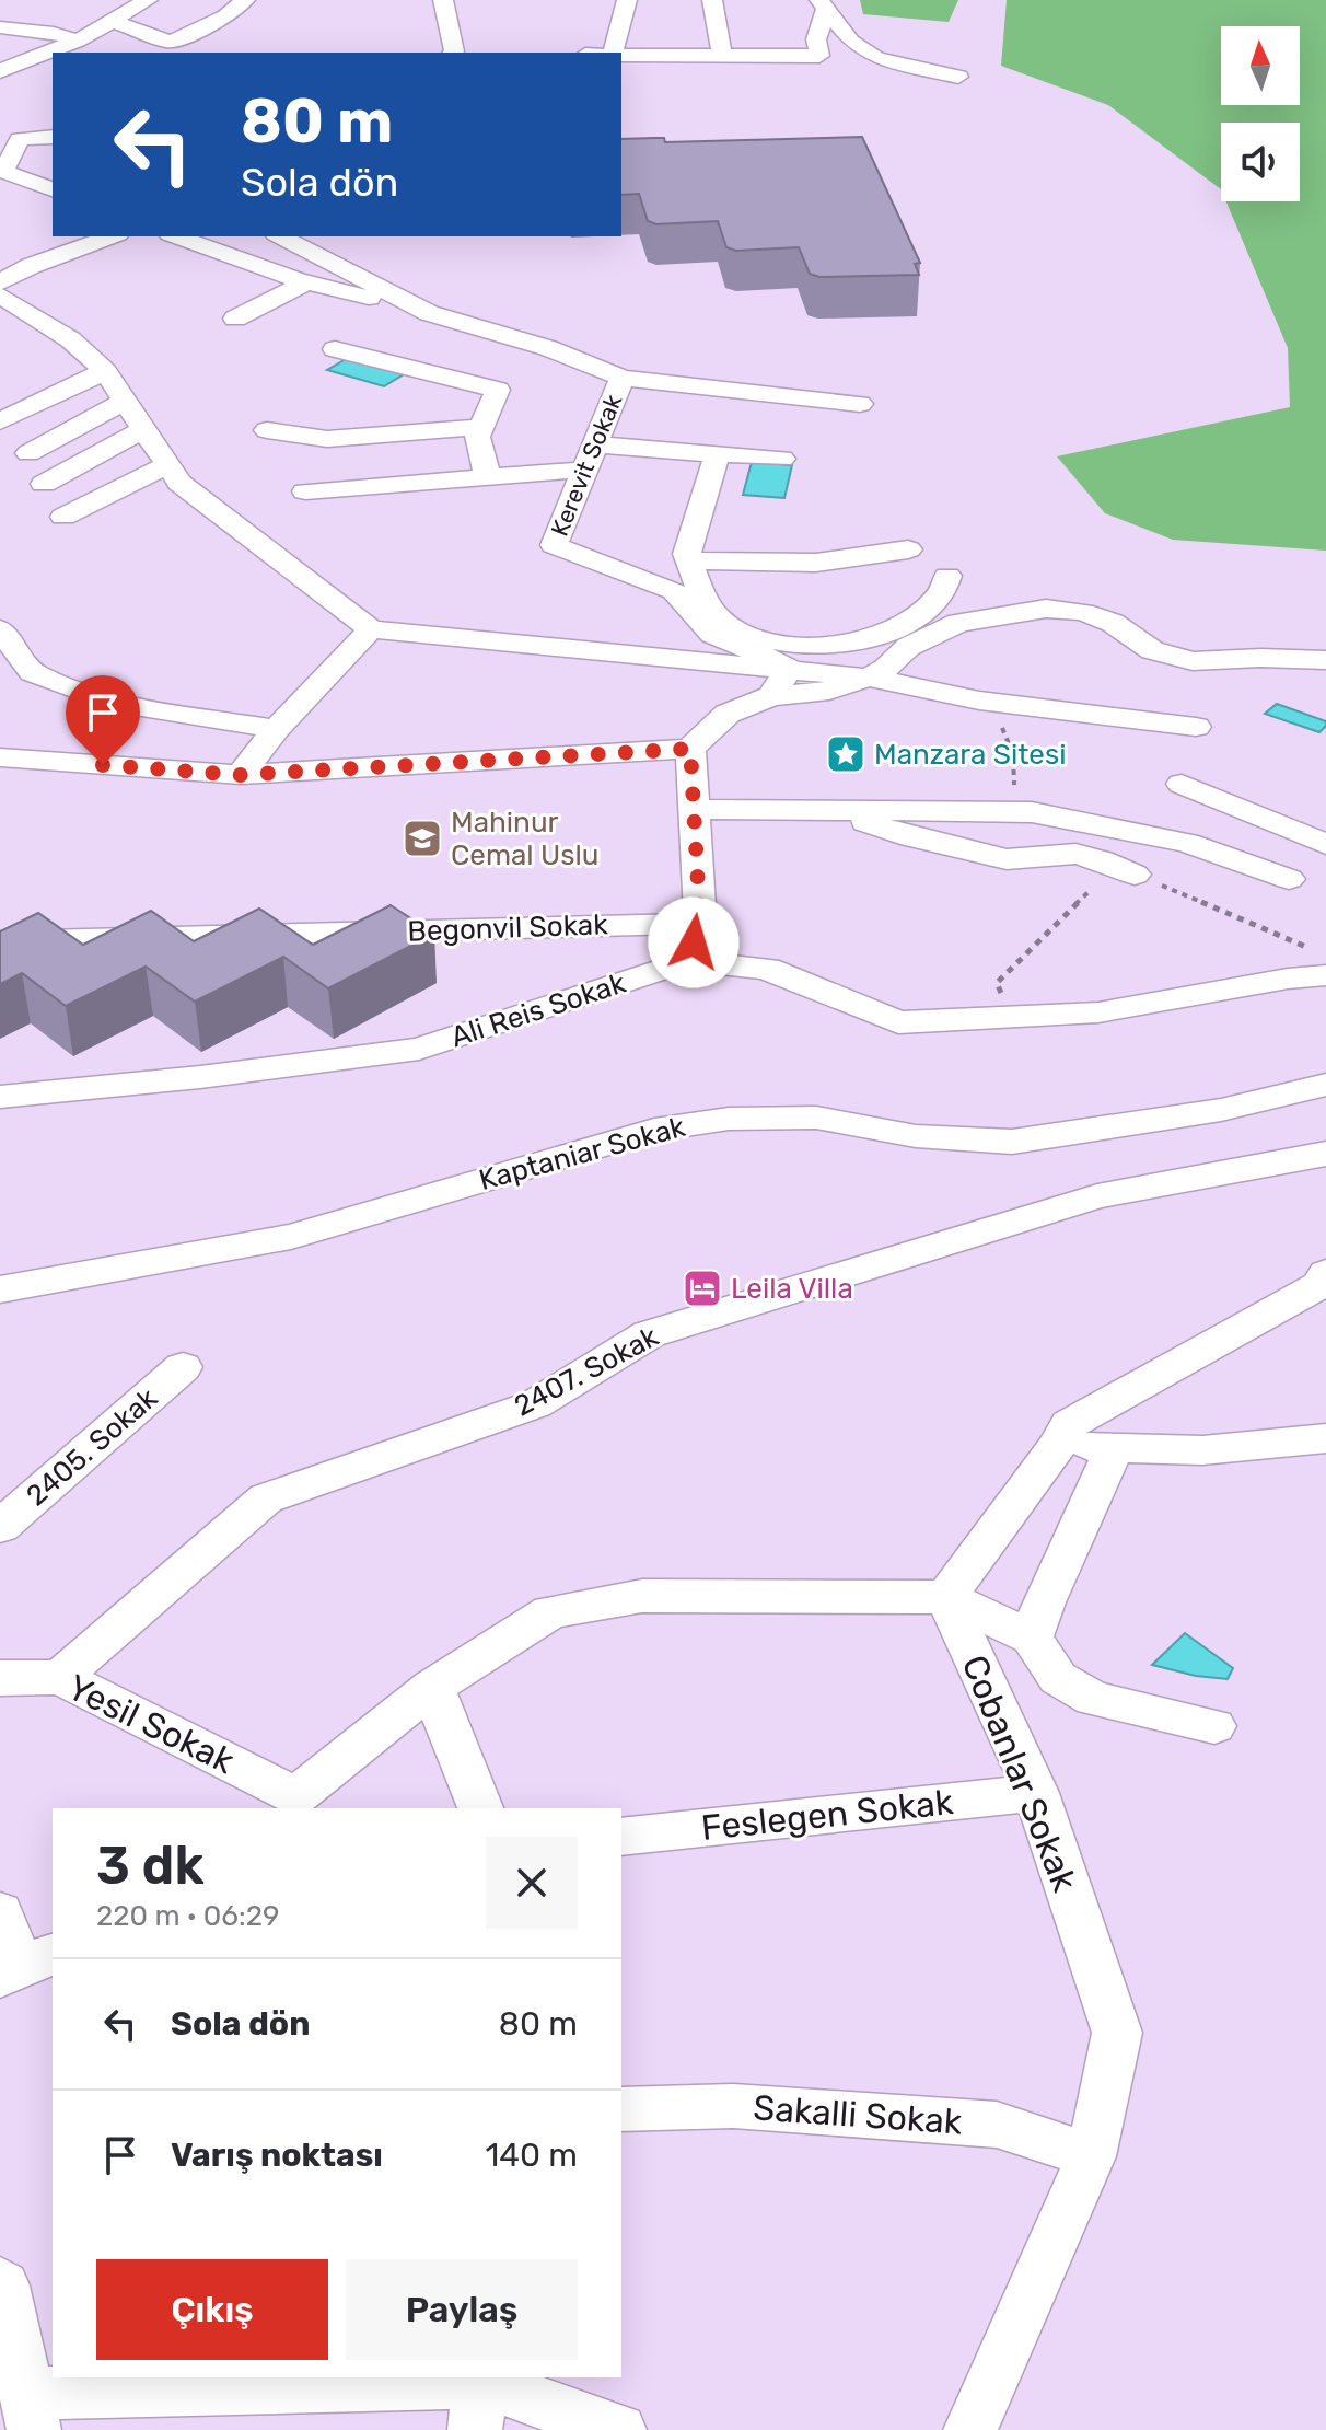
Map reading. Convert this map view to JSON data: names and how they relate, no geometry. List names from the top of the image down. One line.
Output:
{"streets":{"street":["Kerevit Sokak","Begonvil Sokak","Ali Reis Sokak","Kaptaniar Sokak","2407. Sokak","2405. Sokak","Yesil Sokak","Cobanlar Sokak","Feslegen Sokak","Sakalli Sokak"]},"crossings":[["2407. Sokak","Yesil Sokak"],["Cobanlar Sokak","Feslegen Sokak"],["Cobanlar Sokak","Sakalli Sokak"]],"places":{"place":["Manzara Sitesi"],"school or university":["Mahinur Cemal Uslu"],"hotel":["Leila Villa"]},"north":"top","page":{"turn":["80 m","Sola dön"],"heading":["3 dk","220 m · 06:29"],"list":[{"name":"Sola dön","value":"80 m"},{"name":"Varış noktası","value":"140 m"}],"buttons":["Çıkış","Paylaş"]}}
